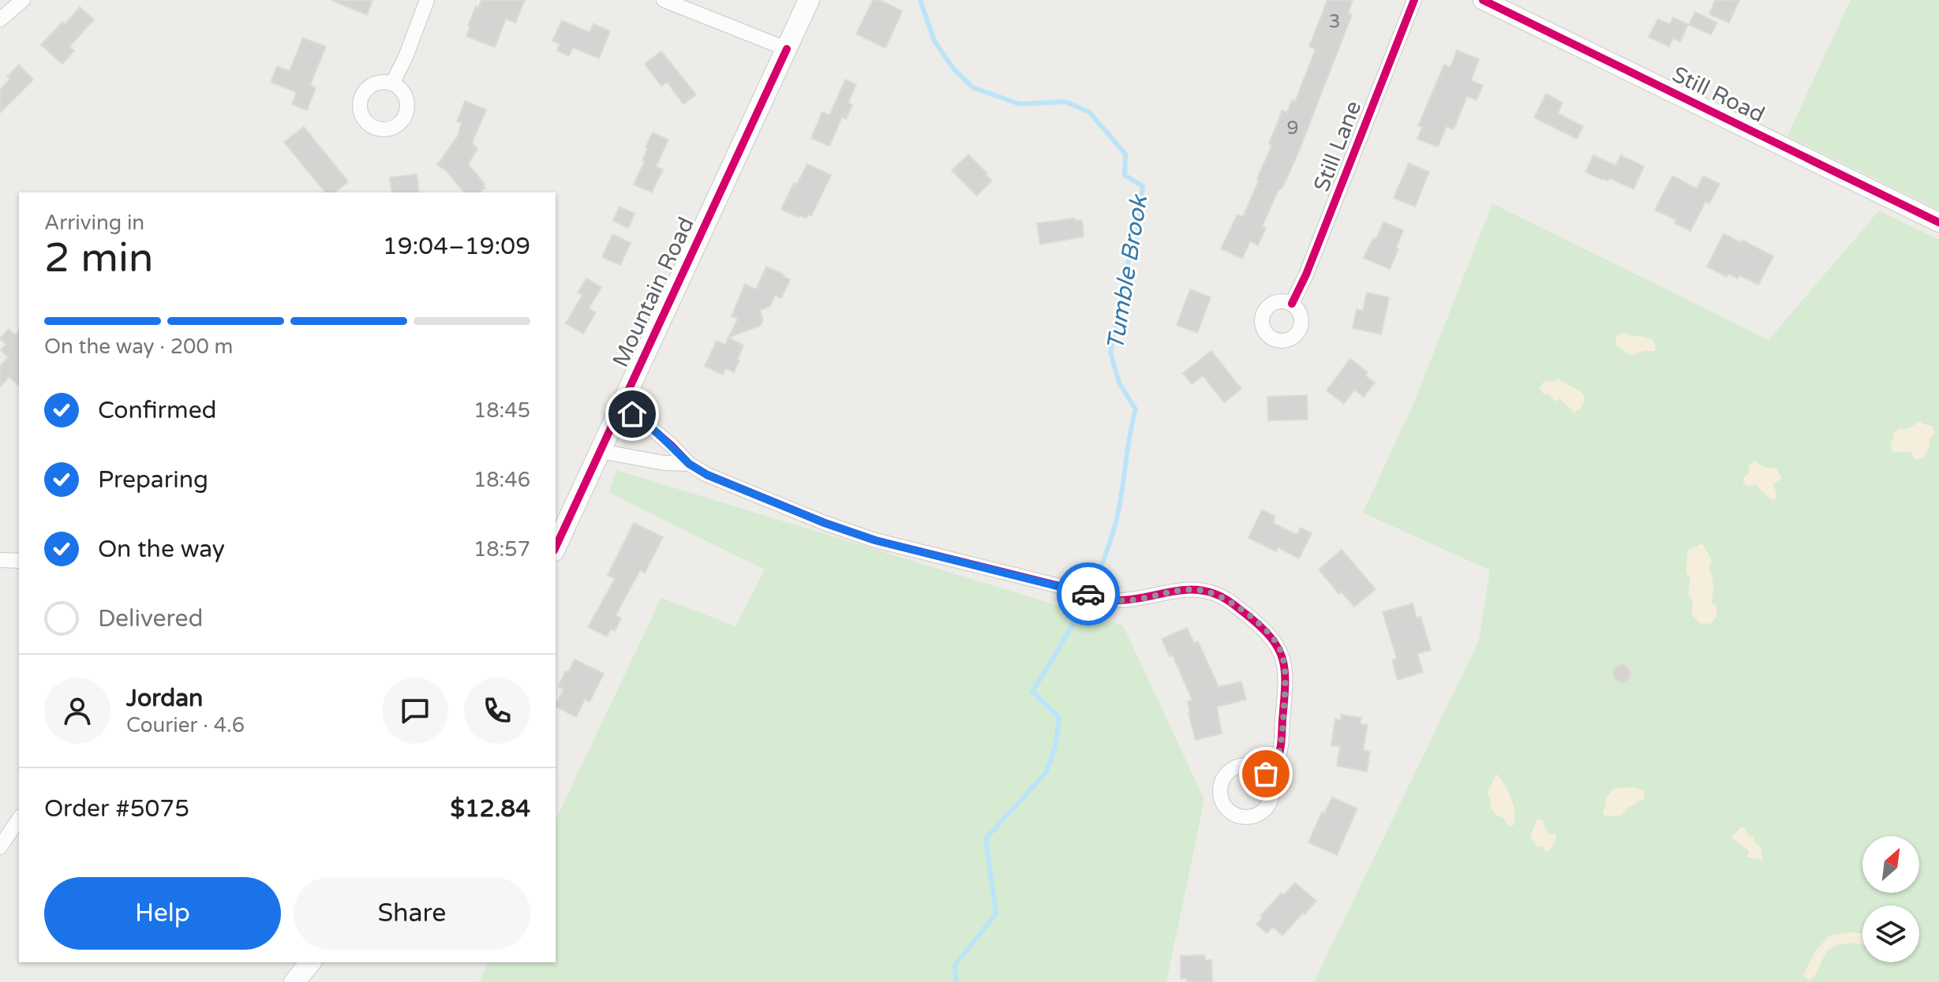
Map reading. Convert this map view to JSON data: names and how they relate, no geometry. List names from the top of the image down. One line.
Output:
{"streets":{"main road":["Mountain Road"],"street":["Still Road","Still Lane"]},"water":["Tumble Brook"],"house_numbers":["3","9"],"north":"top right","page":{"heading":["2 min","Arriving in","19:04–19:09"],"panel":["Jordan","Courier · 4.6","Order #5075","$12.84"],"bar":"On the way · 200 m","list":[["Confirmed","18:45"],["Preparing","18:46"],["On the way","18:57"],"Delivered"],"buttons":["Help","Share"]}}
